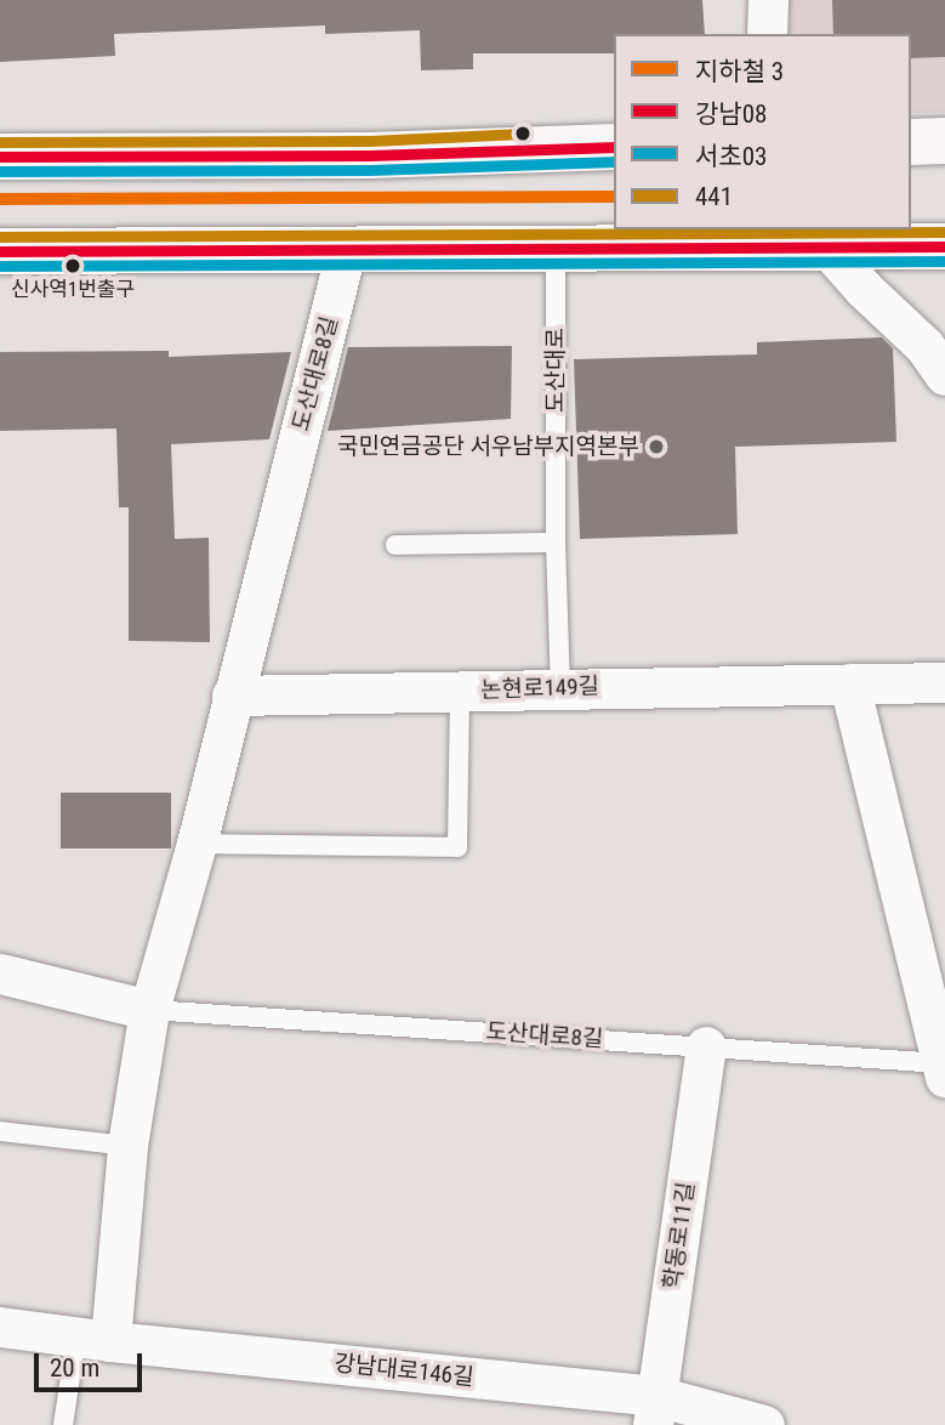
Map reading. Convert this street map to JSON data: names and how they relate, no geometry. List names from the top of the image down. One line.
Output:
{"streets":{"street":["도산대로8길","논현로149길","학동로11길","강남대로146길"],"lane":["도산대로"]},"crossings":[["도산대로","논현로149길"],["도산대로8길","논현로149길"],["도산대로8길","학동로11길"],["도산대로8길","강남대로146길"],["학동로11길","강남대로146길"]],"places":["신사역1번출구","국민연금공단 서우남부지역본부"],"lines":["transit line 441","transit line 강남08","transit line 서초03","metro line 3"],"legend":["지하철 3","강남08","서초03","441"],"scale_bar":"20 m"}
